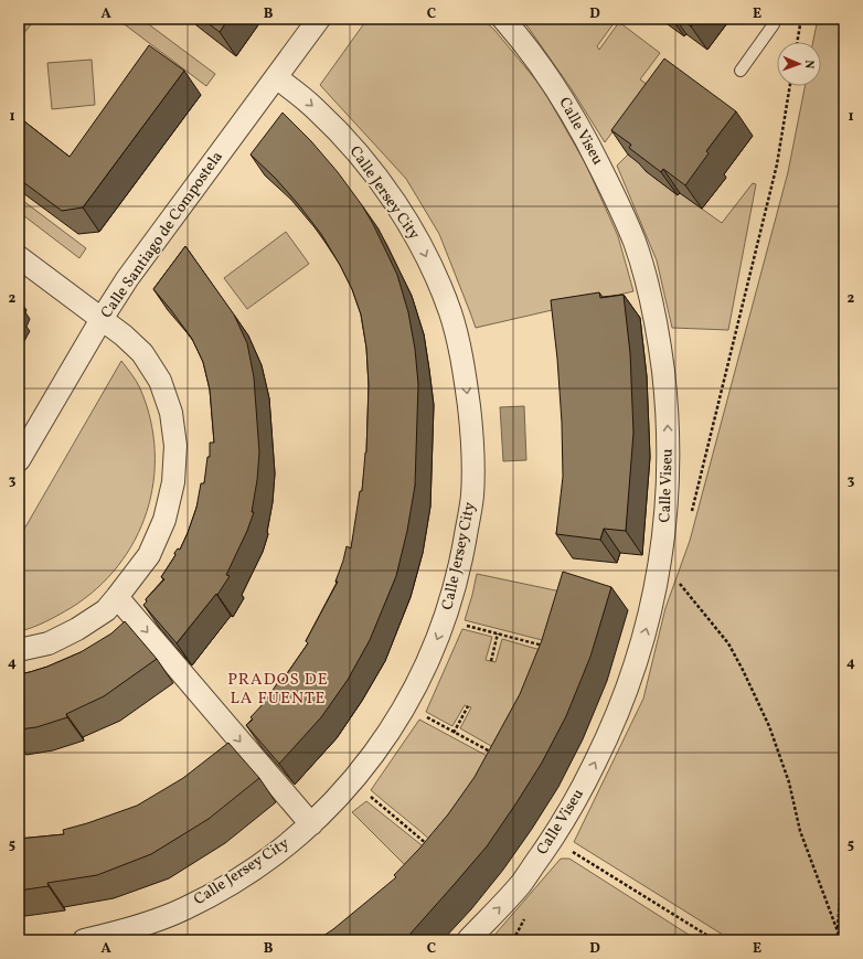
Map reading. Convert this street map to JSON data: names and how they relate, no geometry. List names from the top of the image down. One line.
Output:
{"streets":{"street":["Calle Viseu","Calle Jersey City","Calle Santiago de Compostela"]},"crossings":[["Calle Jersey City","Calle Santiago de Compostela"]],"one_way":["Calle Viseu","Calle Jersey City"],"districts":["PRADOS DE LA FUENTE"],"north":"right","grid":{"columns":["A","B","C","D","E"],"rows":["1","2","3","4","5"]}}
